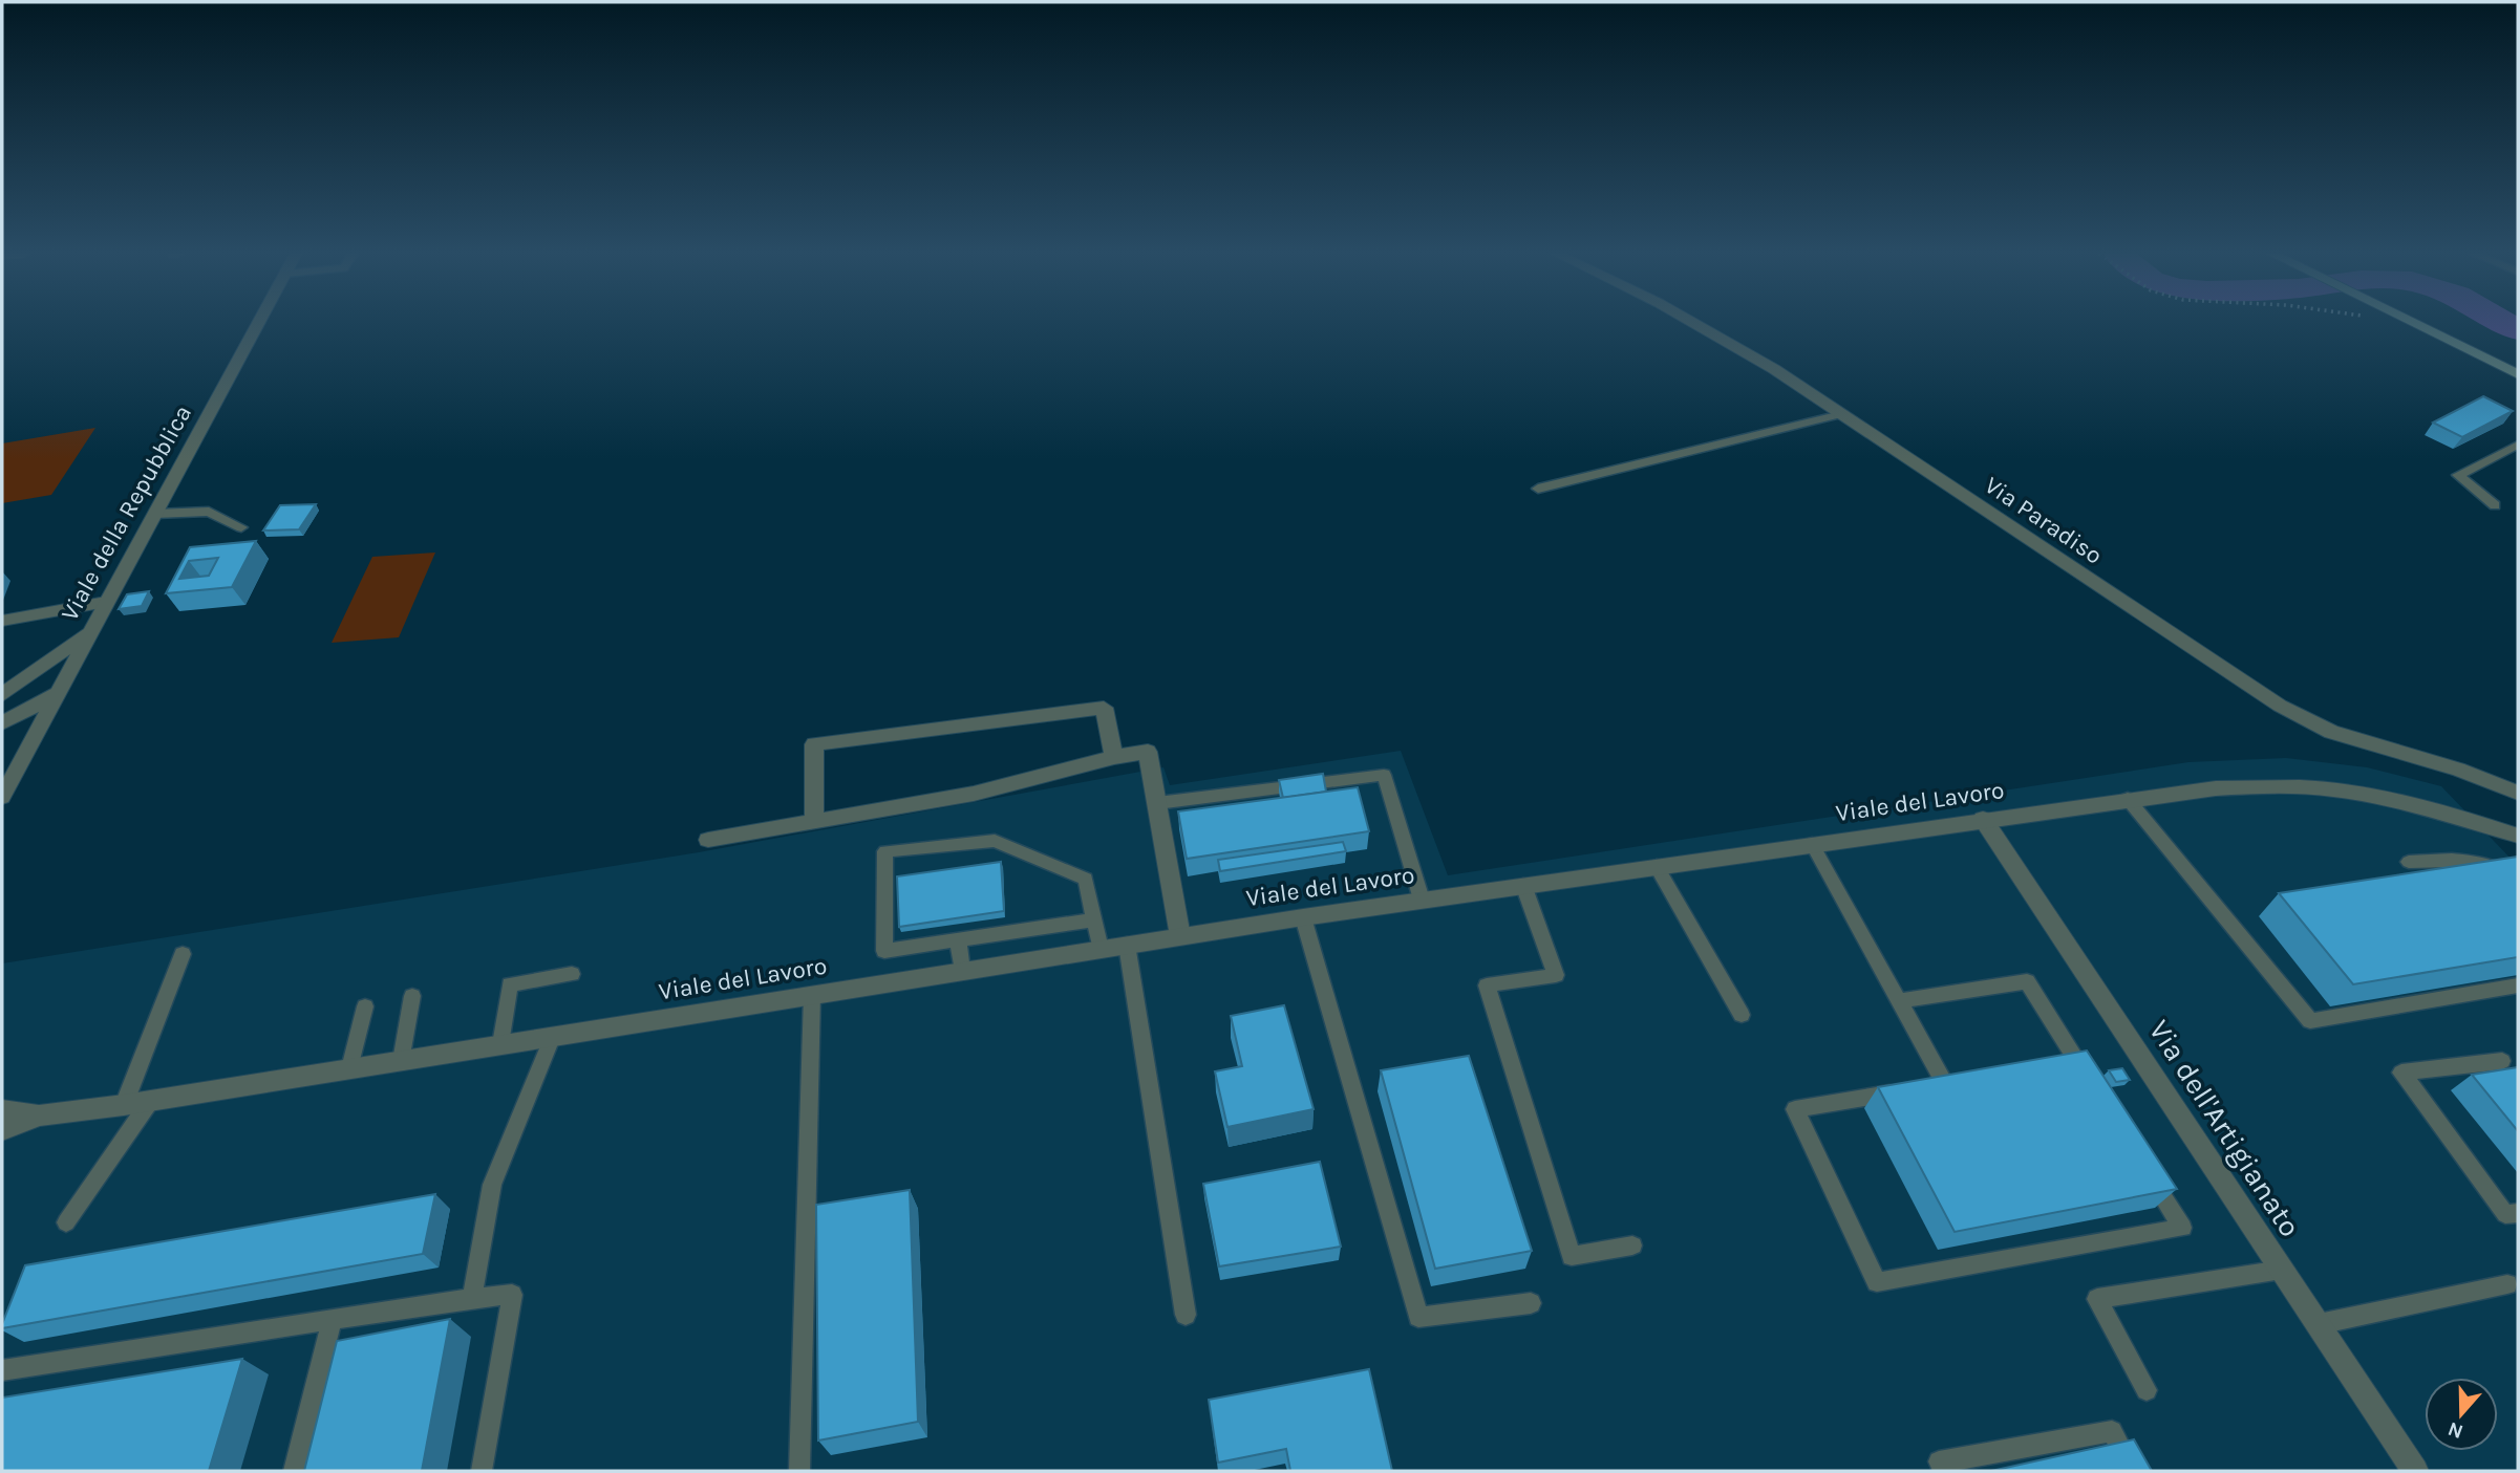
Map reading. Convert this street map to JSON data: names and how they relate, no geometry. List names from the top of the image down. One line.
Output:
{"streets":{"street":["Viale della Repubblica","Via Paradiso","Viale del Lavoro","Via dell'Artigianato"]},"crossings":[["Viale del Lavoro","Via dell'Artigianato"]],"north":"bottom"}
